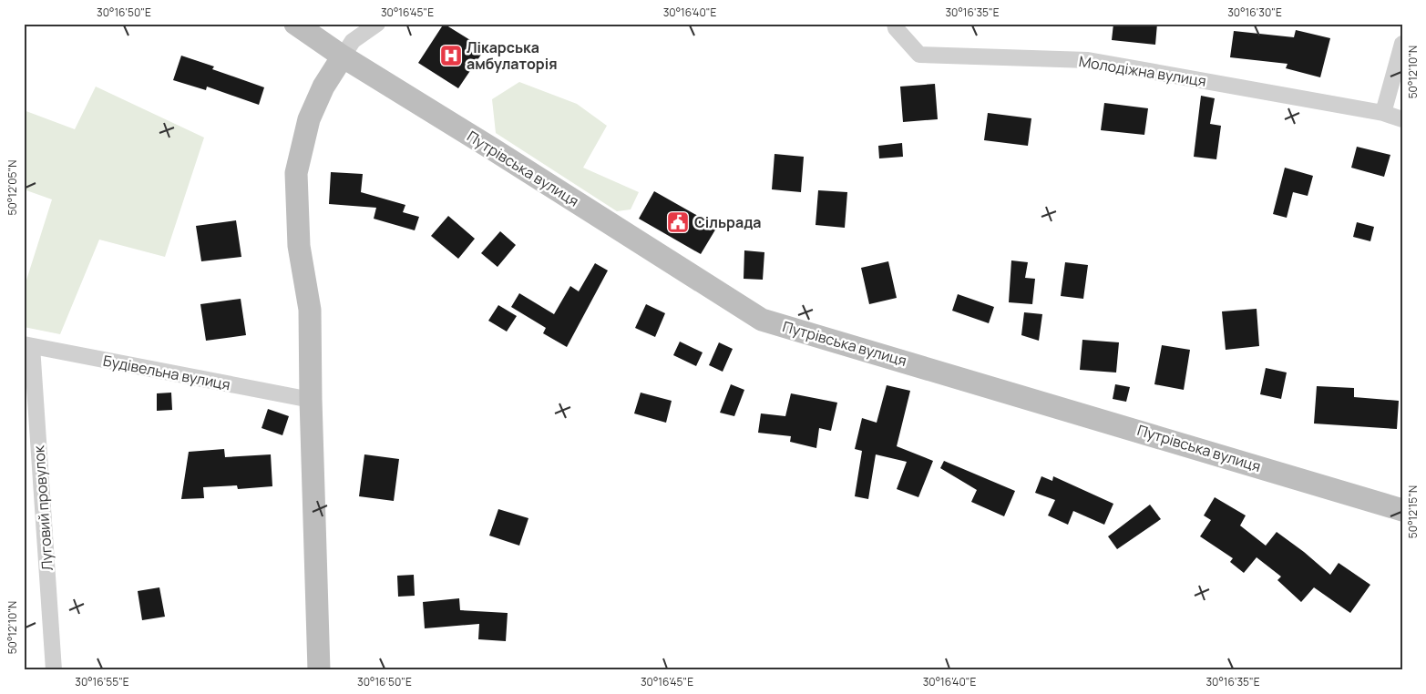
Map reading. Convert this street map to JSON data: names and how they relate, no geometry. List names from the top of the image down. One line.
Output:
{"streets":{"main road":["Путрівська вулиця"],"street":["Молодіжна вулиця","Будівельна вулиця","Луговий провулок"]},"crossings":[["Будівельна вулиця","Луговий провулок"]],"places":{"hospital":["Лікарська амбулаторія"],"public building":["Сільрада"]},"coordinates":["30°16'50\"E","30°16'45\"E","30°16'40\"E","30°16'35\"E","30°16'30\"E","50°12'10\"N","50°12'05\"N","50°12'15\"N","30°16'55\"E"]}
